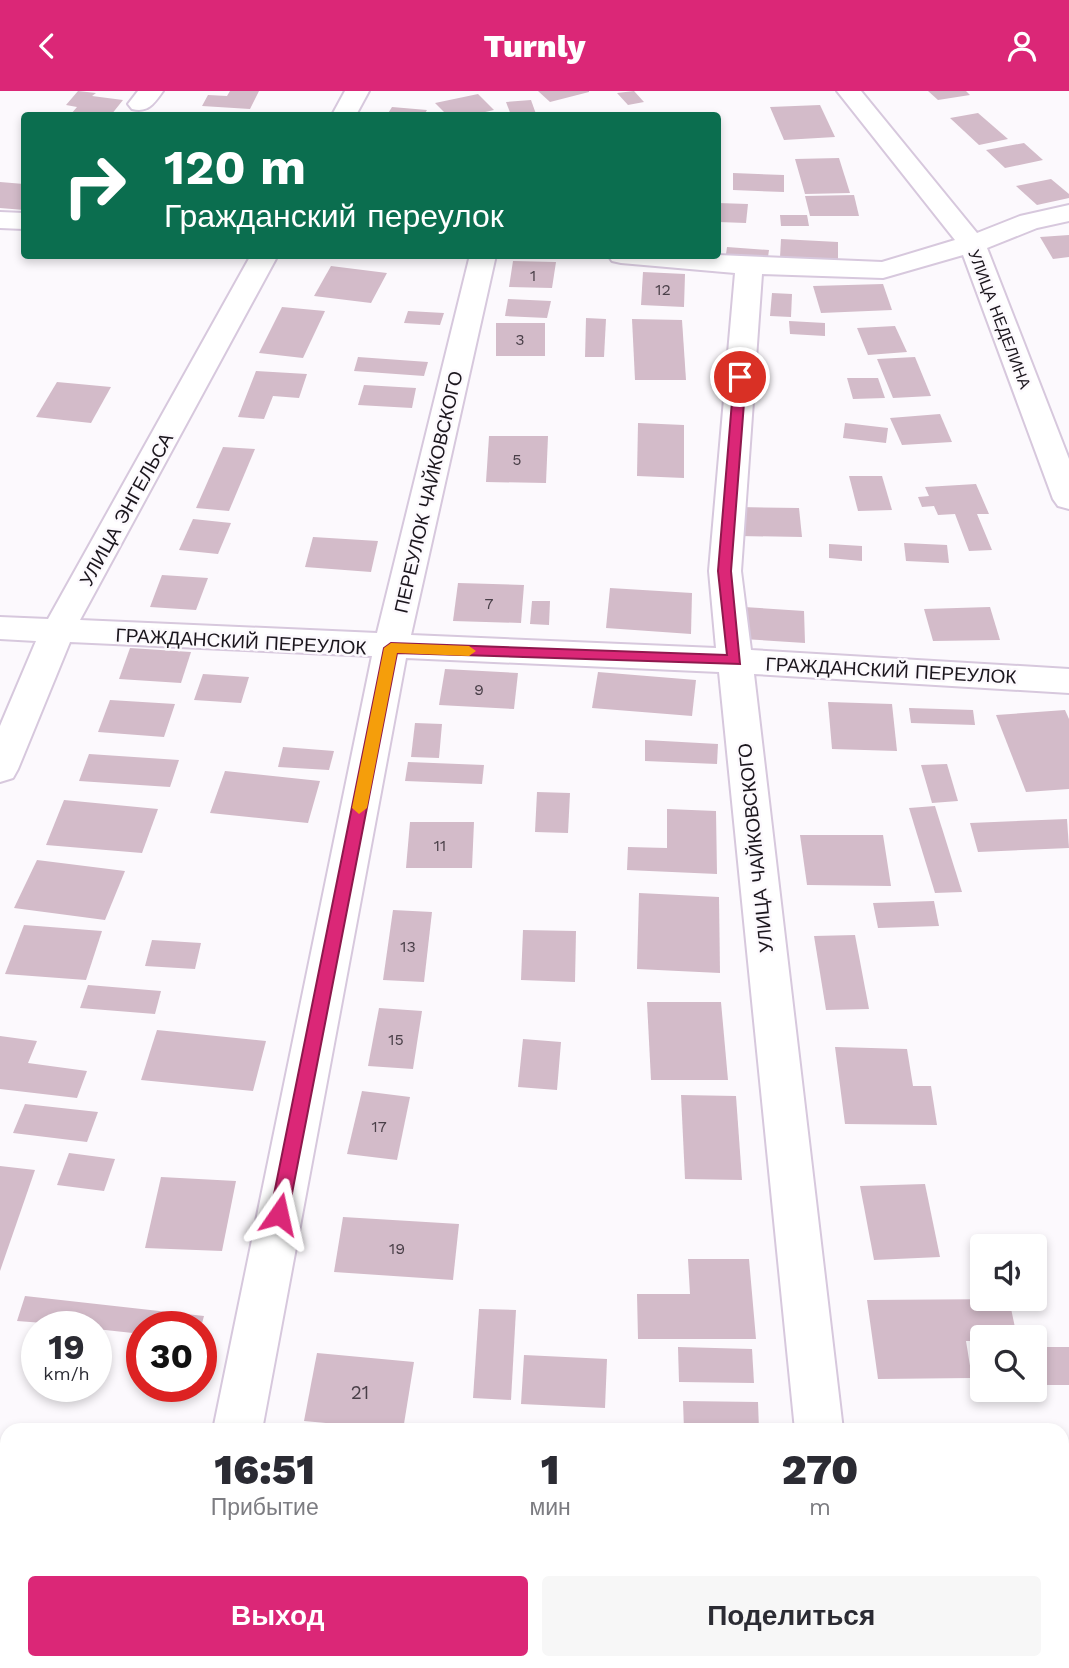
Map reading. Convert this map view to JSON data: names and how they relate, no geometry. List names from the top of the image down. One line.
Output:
{"streets":{"street":["УЛИЦА НЕДЕЛИНА","ПЕРЕУЛОК ЧАЙКОВСКОГО","УЛИЦА ЭНГЕЛЬСА","ГРАЖДАНСКИЙ ПЕРЕУЛОК","УЛИЦА ЧАЙКОВСКОГО"]},"crossings":[["ПЕРЕУЛОК ЧАЙКОВСКОГО","ГРАЖДАНСКИЙ ПЕРЕУЛОК"],["УЛИЦА ЭНГЕЛЬСА","ГРАЖДАНСКИЙ ПЕРЕУЛОК"],["ГРАЖДАНСКИЙ ПЕРЕУЛОК","УЛИЦА ЧАЙКОВСКОГО"]],"house_numbers":["1","12","3","5","7","9","11","13","15","17","19","21"],"page":{"header":"Turnly","turn":["120 m","Гражданский переулок"],"speed":"19 km/h","limit":"30","eta":["16:51","Прибытие","1","мин","270","m"],"buttons":["Выход","Поделиться"]}}
